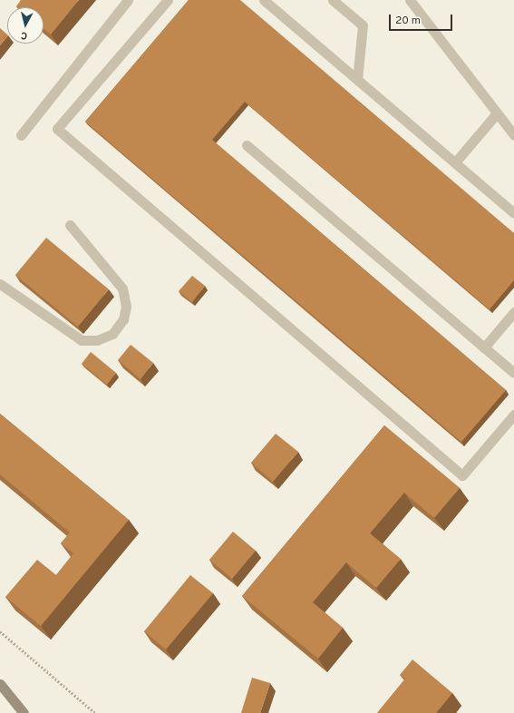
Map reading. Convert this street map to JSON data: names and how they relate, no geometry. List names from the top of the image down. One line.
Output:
{"scale_bar":"20 m","north":"bottom"}
